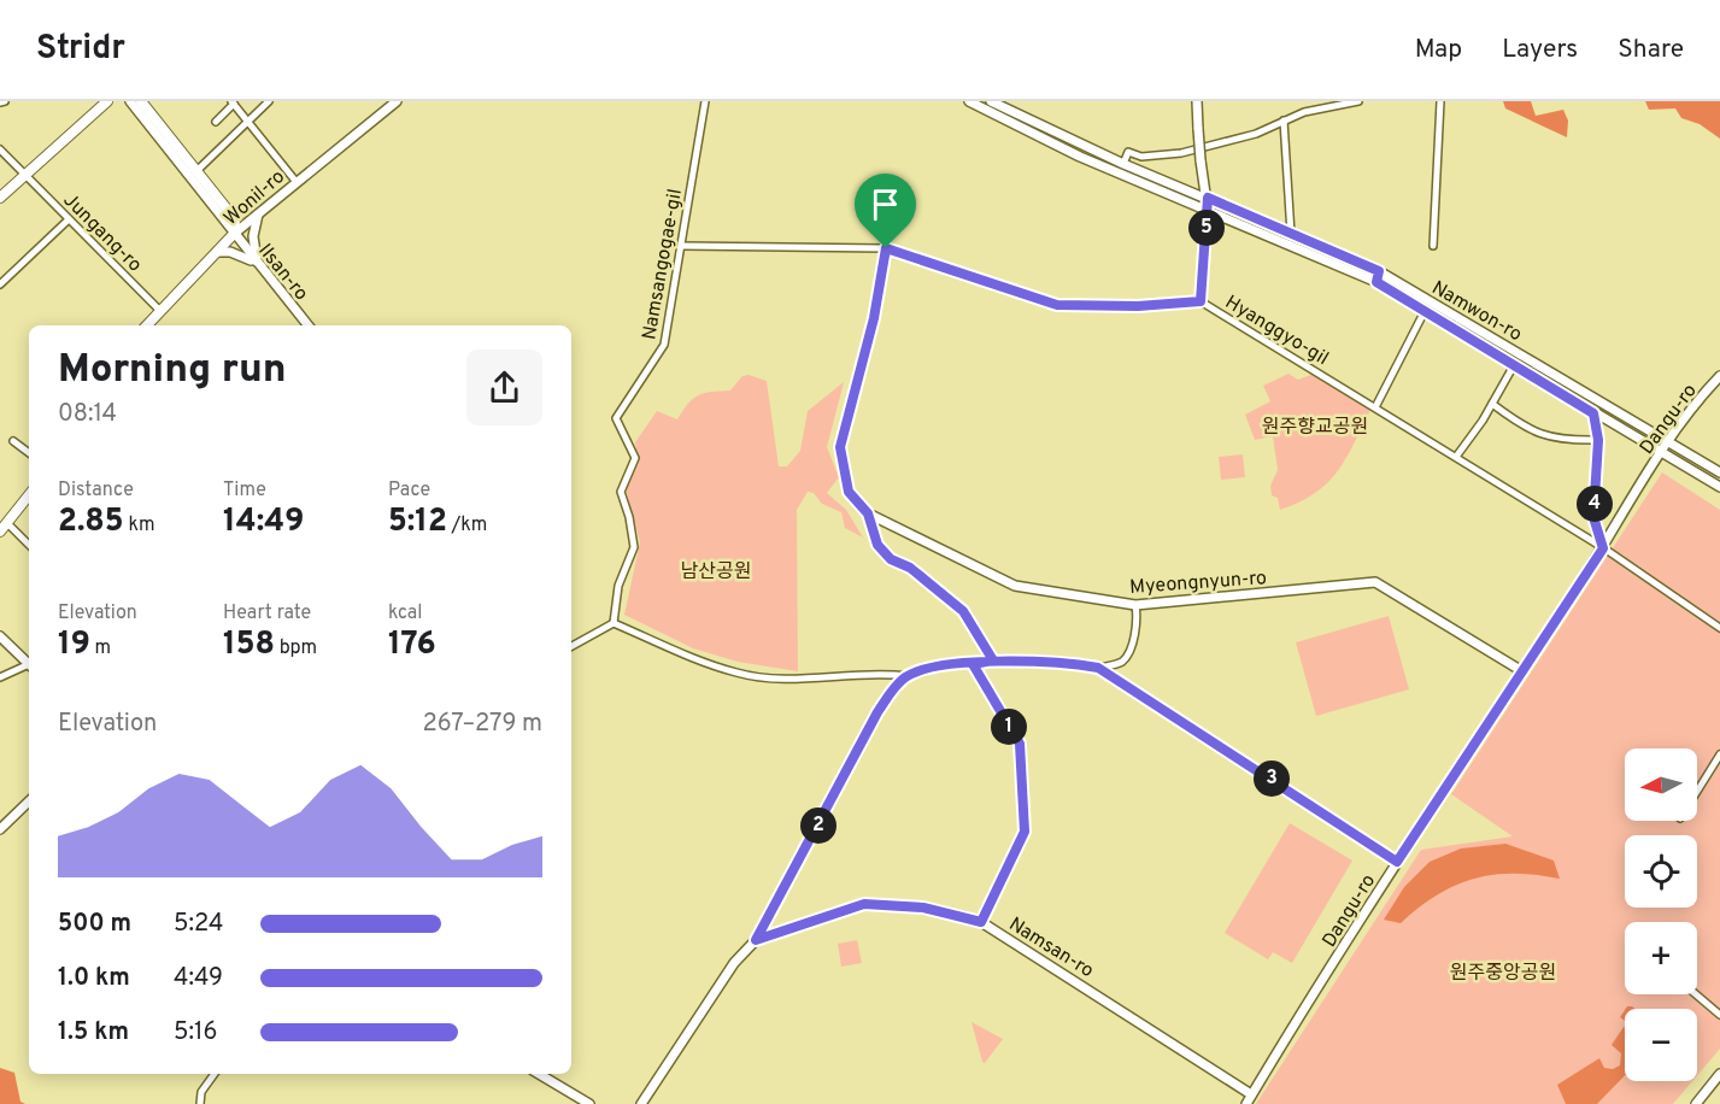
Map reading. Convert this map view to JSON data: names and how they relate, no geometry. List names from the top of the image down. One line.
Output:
{"streets":{"main road":["Wonil-ro"],"street":["Jungang-ro","Namsangogae-gil","Ilsan-ro","Namwon-ro","Hyanggyo-gil","Dangu-ro","Myeongnyun-ro","Namsan-ro"]},"crossings":[["Wonil-ro","Jungang-ro"],["Wonil-ro","Ilsan-ro"],["Namsangogae-gil","Hyanggyo-gil"],["Namwon-ro","Dangu-ro"],["Hyanggyo-gil","Dangu-ro"],["Dangu-ro","Myeongnyun-ro"],["Dangu-ro","Namsan-ro"]],"parks":["원주향교공원","남산공원","원주중앙공원"],"north":"left","page":{"header":"Stridr","nav":["Map","Layers","Share"],"pins":["5","4","1","3","2"],"heading":["Morning run","08:14"],"stats":[["Distance","2.85 km"],["Time","14:49"],["Pace","5:12 /km"],["Elevation","19 m"],["Heart rate","158 bpm"],["kcal","176"]],"chart":["Elevation","267–279 m"],"map_buttons":["+","−"],"list":[{"name":"500 m","note":"5:24"},{"name":"1.0 km","note":"4:49"},{"name":"1.5 km","note":"5:16"}]}}
